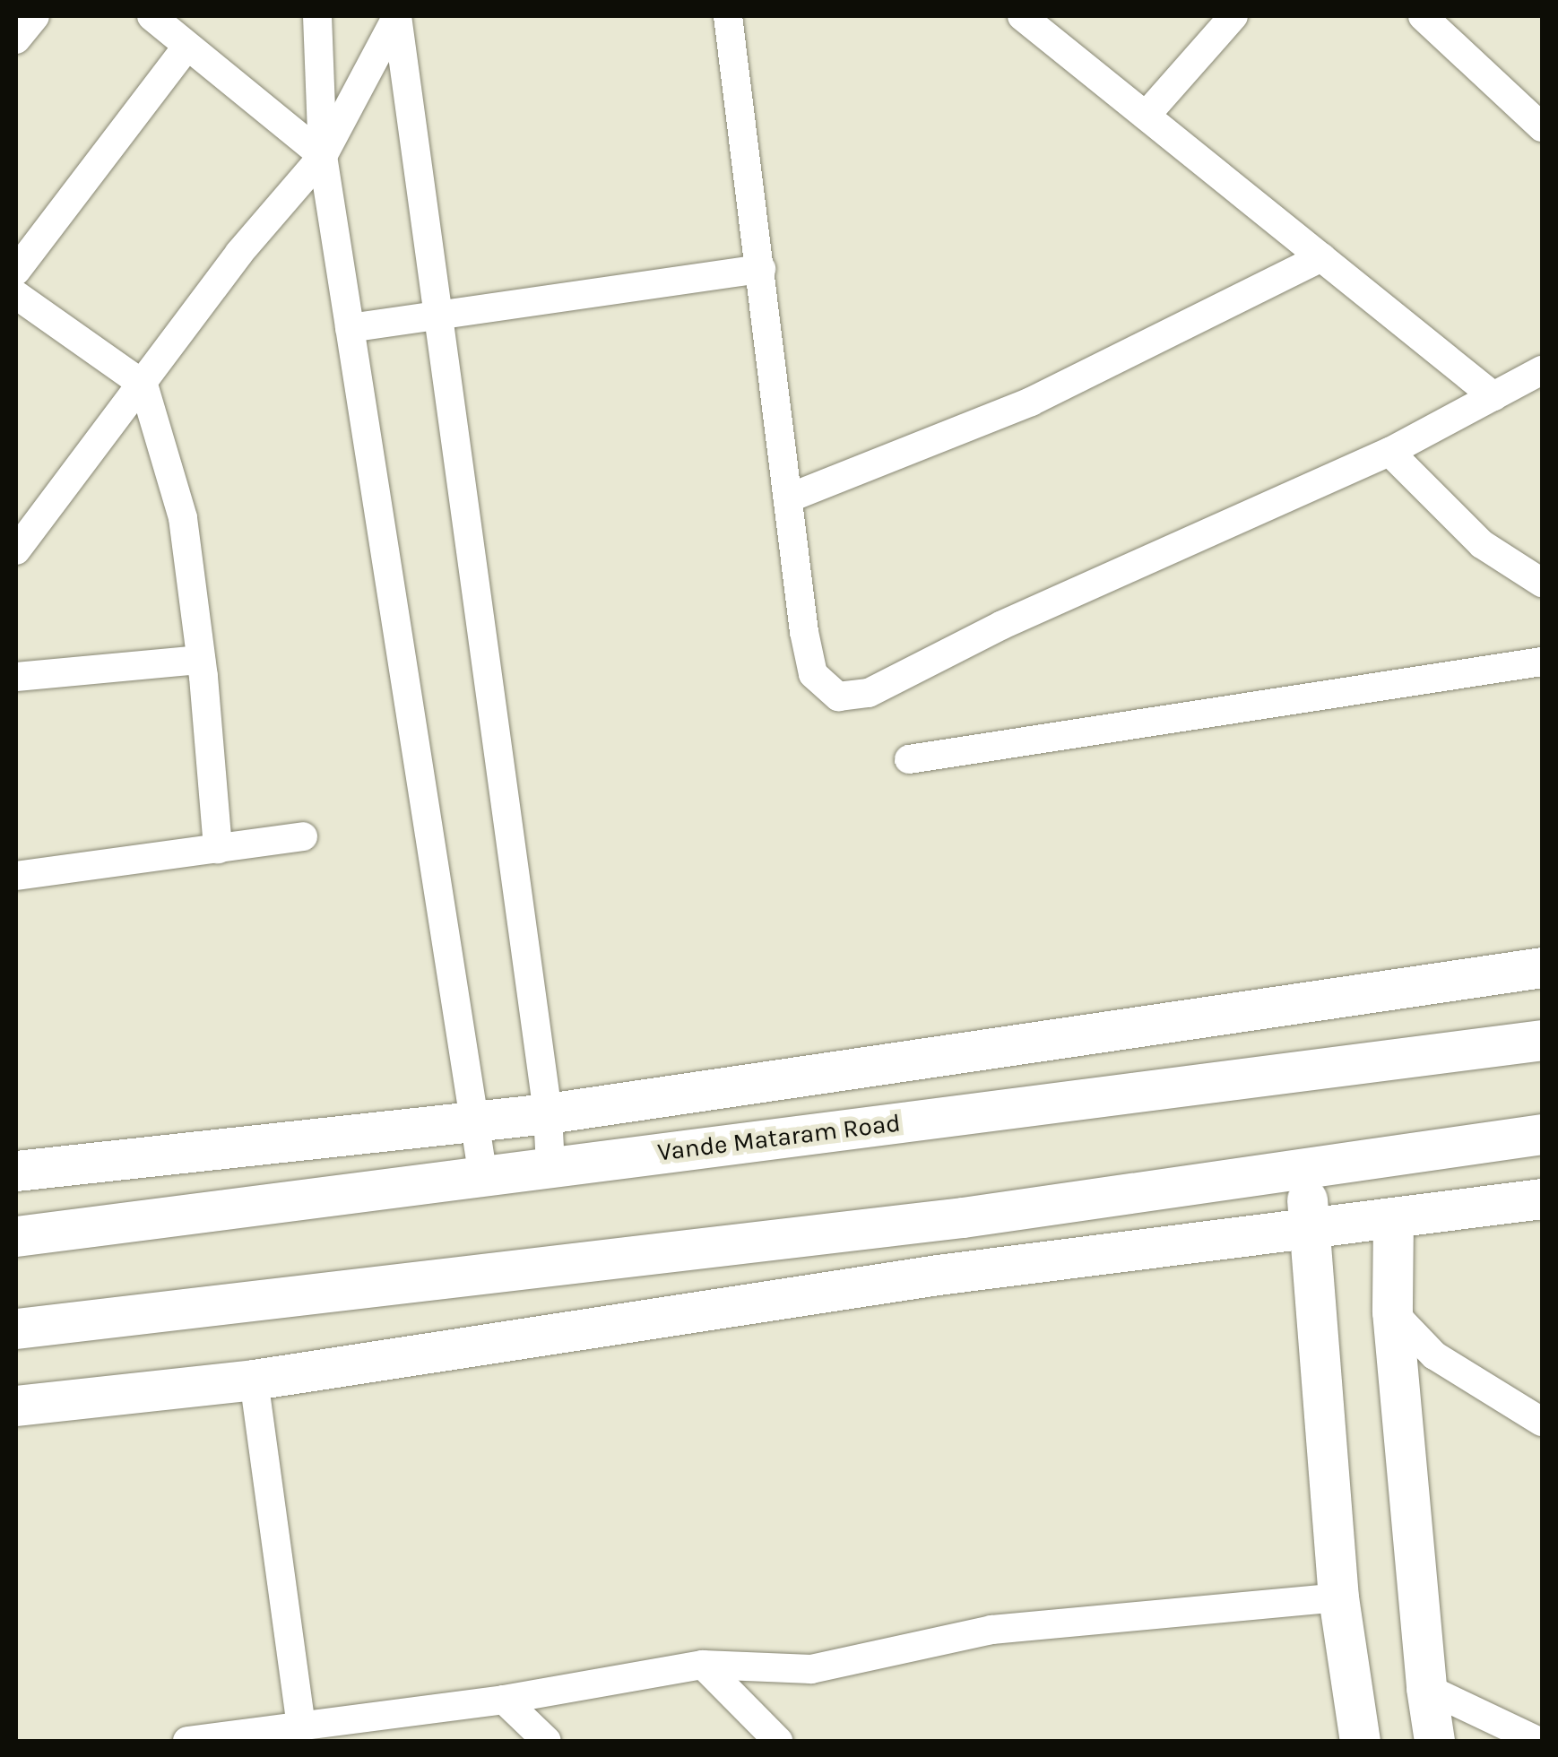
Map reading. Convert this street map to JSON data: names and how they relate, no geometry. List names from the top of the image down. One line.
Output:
{"streets":{"street":["Vande Mataram Road"]}}
